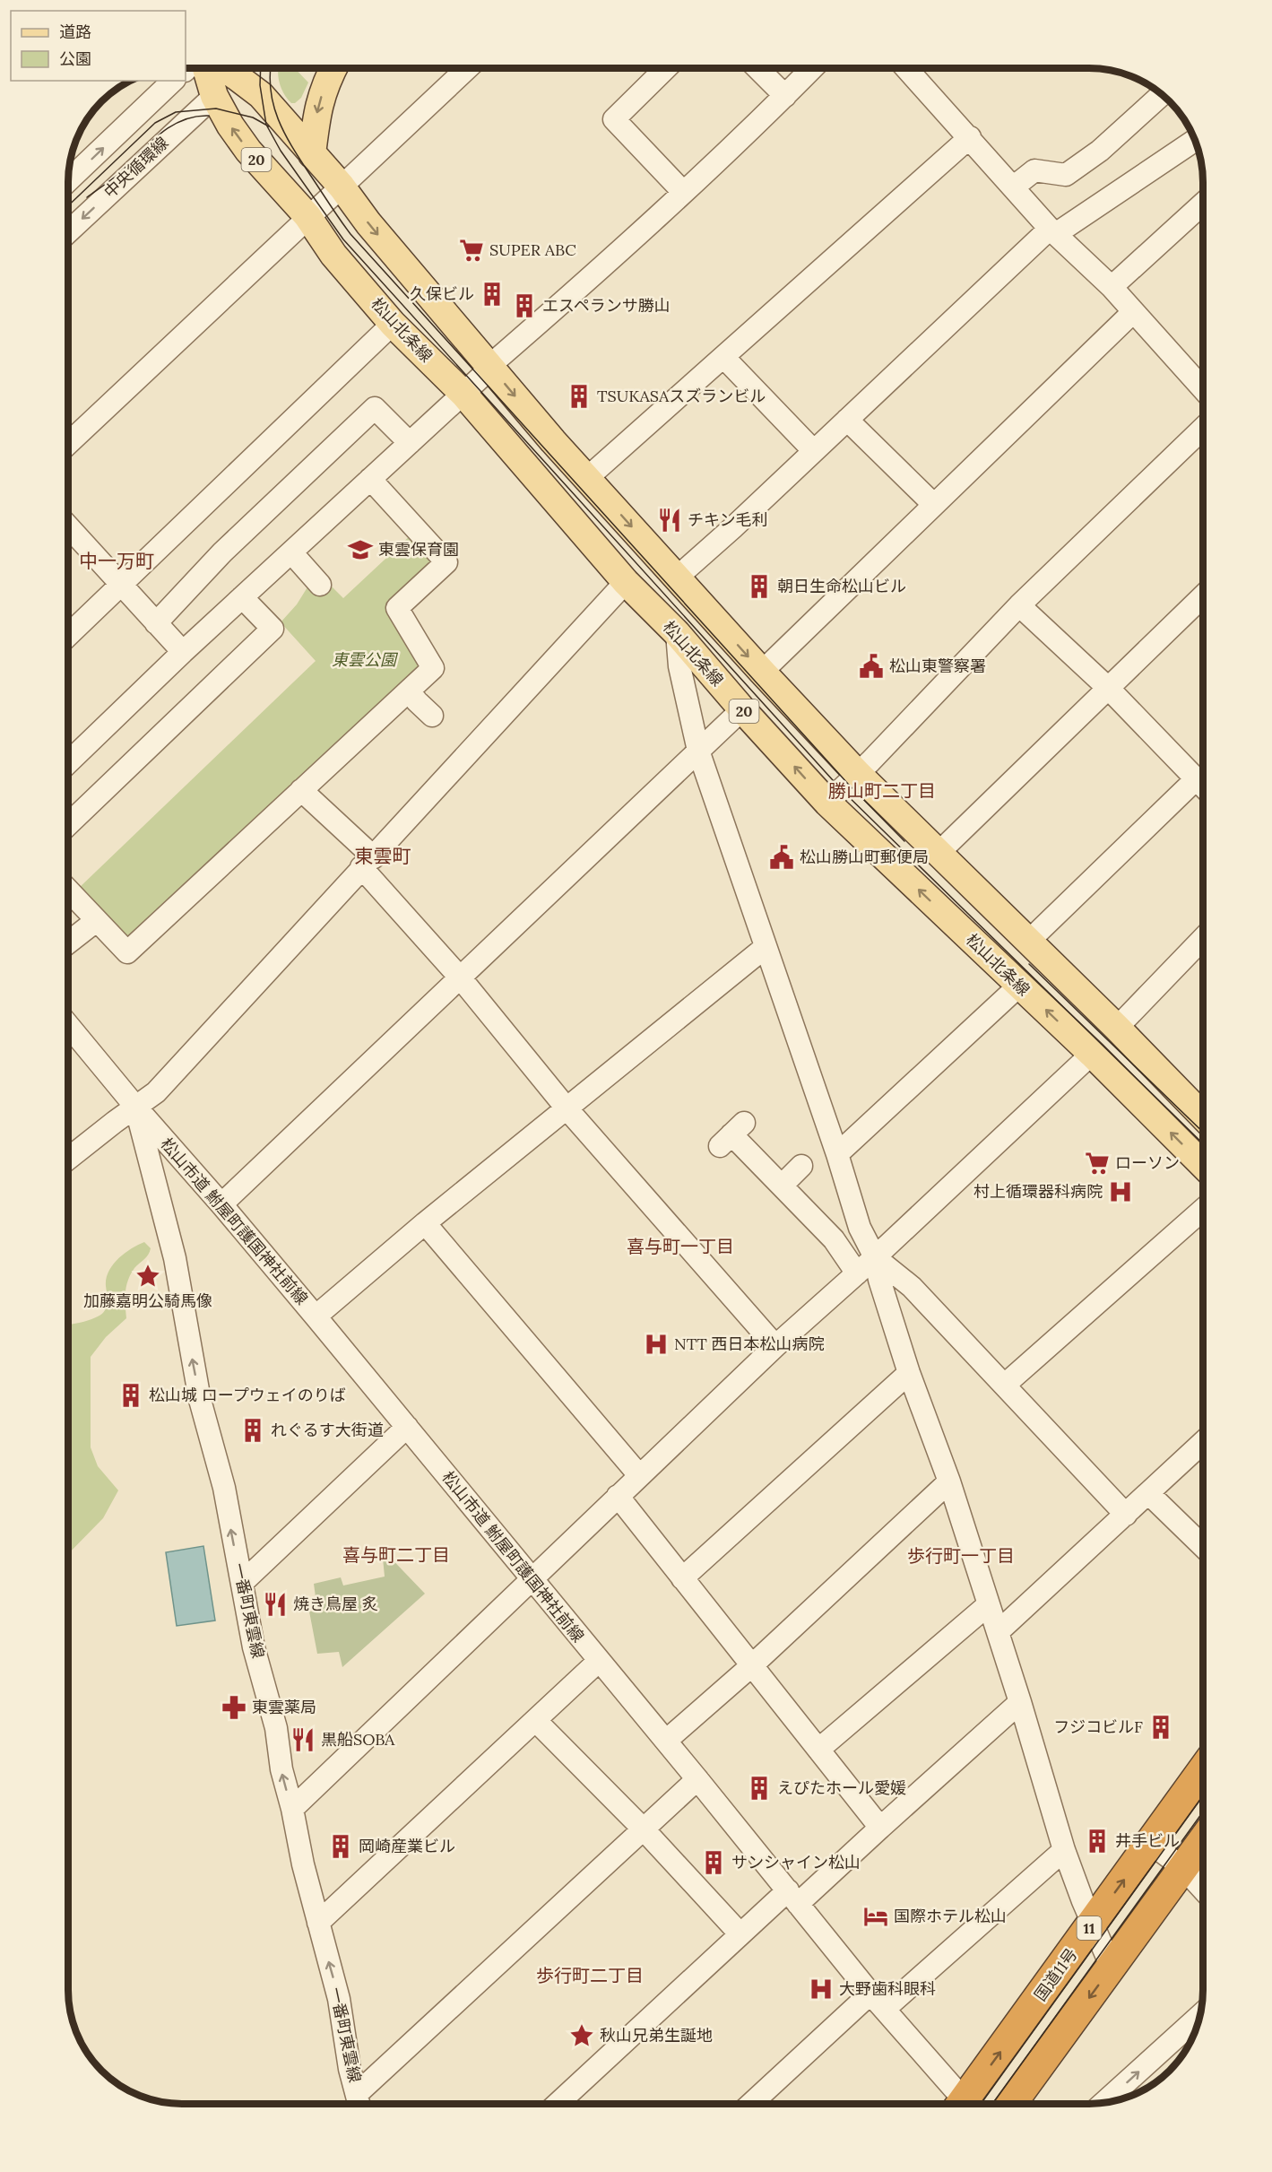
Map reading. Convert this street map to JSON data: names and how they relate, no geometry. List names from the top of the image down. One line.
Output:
{"streets":{"highway":["11","国道11号"],"main road":["20","松山北条線"],"street":["中央循環線","松山市道 鮒屋町護国神社前線","一番町東雲線"]},"crossings":[["中央循環線","松山北条線"],["松山市道 鮒屋町護国神社前線","一番町東雲線"]],"one_way":["一番町東雲線"],"districts":["中一万町","勝山町二丁目","東雲町","喜与町一丁目","喜与町二丁目","歩行町一丁目","歩行町二丁目"],"parks":["東雲公園"],"places":{"supermarket":["SUPER ABC","ローソン"],"building":["久保ビル","エスペランサ勝山","TSUKASAスズランビル","朝日生命松山ビル","松山城 ロープウェイのりば","れぐるす大街道","フジコビルF","えぴたホール愛媛","井手ビル","岡崎産業ビル","サンシャイン松山"],"restaurant":["チキン毛利","焼き鳥屋 炙","黒船SOBA"],"school or university":["東雲保育園"],"public building":["松山東警察署","松山勝山町郵便局"],"hospital":["村上循環器科病院","NTT 西日本松山病院","大野歯科眼科"],"place":["加藤嘉明公騎馬像","秋山兄弟生誕地"],"pharmacy":["東雲薬局"],"hotel":["国際ホテル松山"]},"legend":["道路","公園"]}
